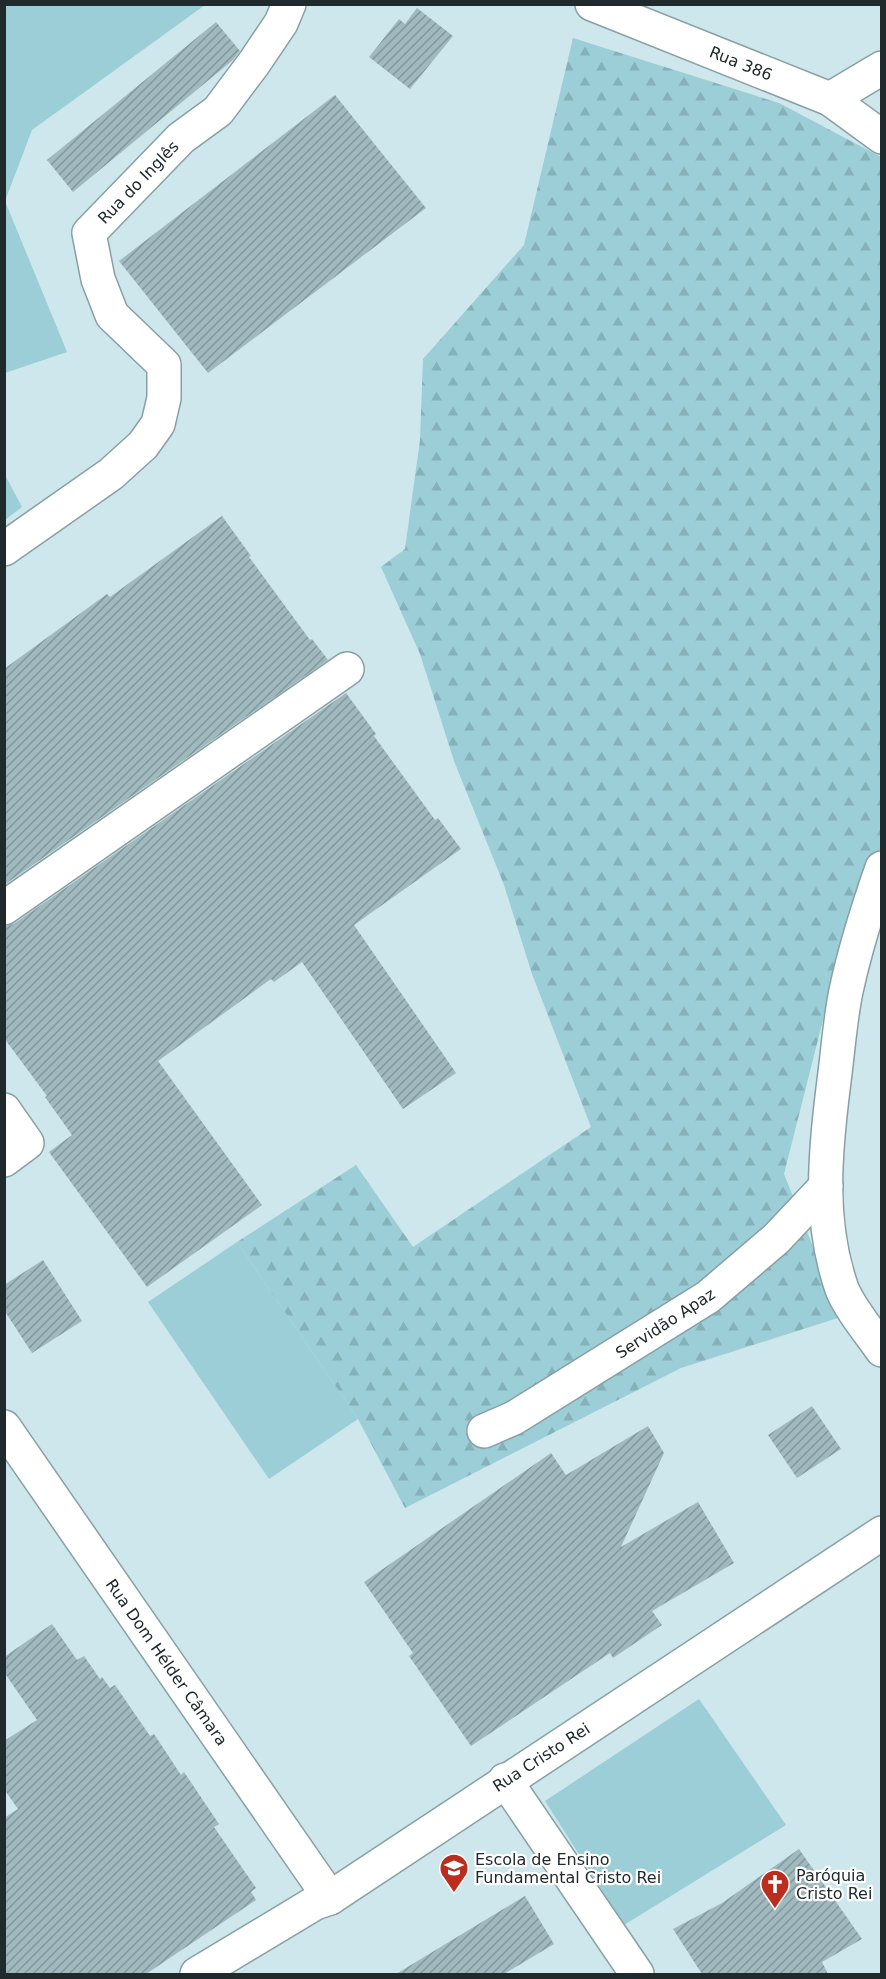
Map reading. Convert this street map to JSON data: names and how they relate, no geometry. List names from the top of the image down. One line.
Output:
{"streets":{"street":["Rua 386","Rua do Inglês","Servidão Apaz","Rua Dom Hélder Câmara","Rua Cristo Rei"]},"crossings":[["Rua Dom Hélder Câmara","Rua Cristo Rei"]],"places":{"school or university":["Escola de Ensino Fundamental Cristo Rei"],"church":["Paróquia Cristo Rei"]}}
